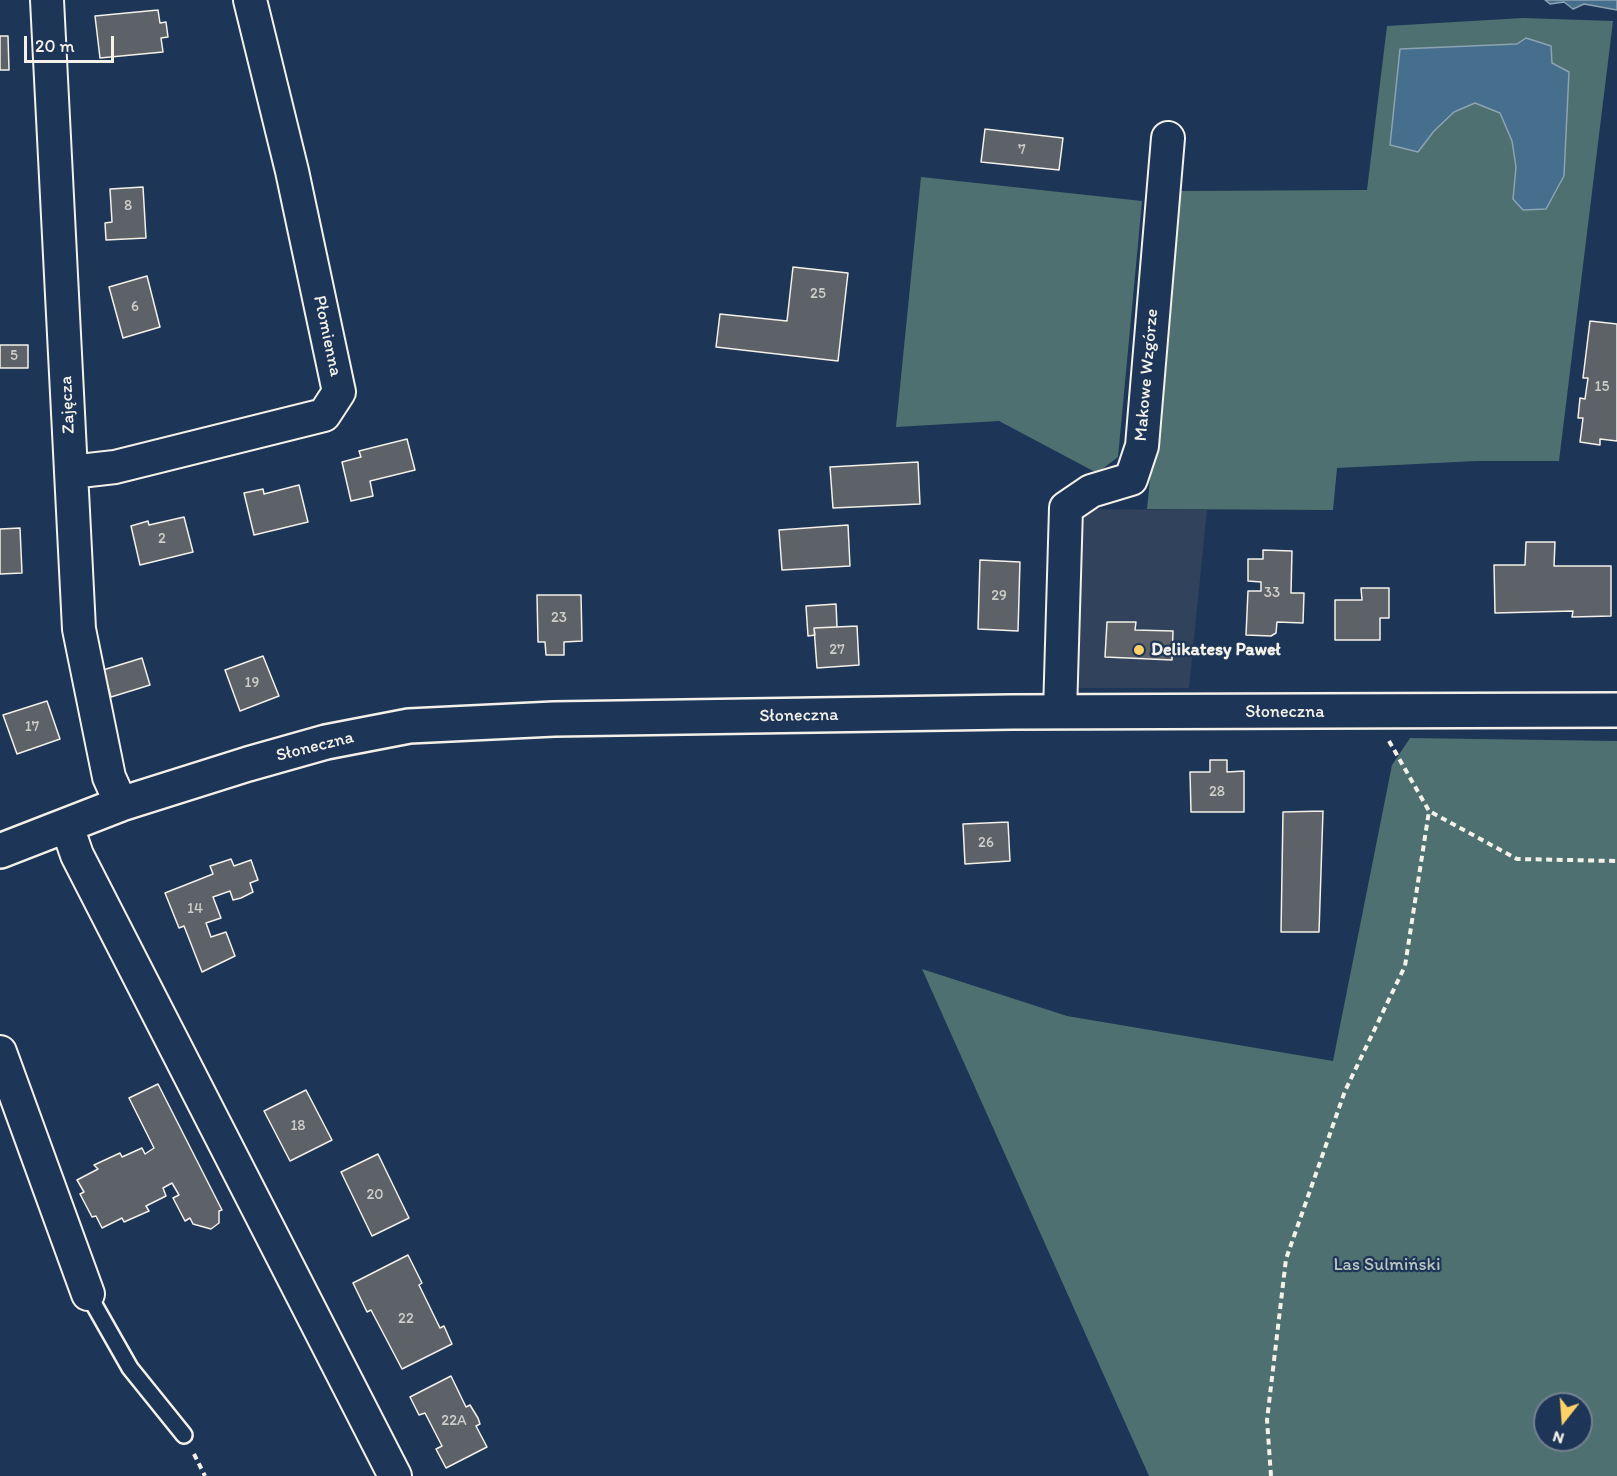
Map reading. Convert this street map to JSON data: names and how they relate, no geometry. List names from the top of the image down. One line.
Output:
{"streets":{"street":["Płomienna","Makowe Wzgórze","Zajęcza","Słoneczna"]},"crossings":[["Płomienna","Zajęcza"],["Makowe Wzgórze","Słoneczna"],["Zajęcza","Słoneczna"]],"parks":["Las Sulmiński"],"places":["Delikatesy Paweł"],"house_numbers":["7","8","25","6","5","15","2","33","29","23","27","19","17","28","26","14","18","20","22","22A"],"scale_bar":"20 m","north":"bottom"}
